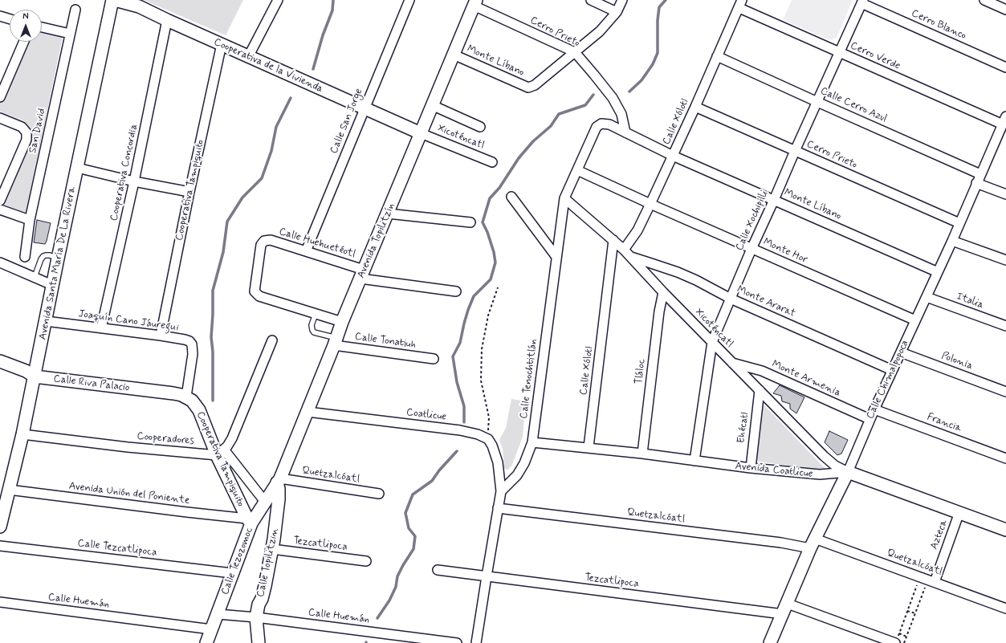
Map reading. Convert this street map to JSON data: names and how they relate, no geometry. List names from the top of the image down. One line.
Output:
{"streets":{"street":["Cerro Blanco","Cerro Prieto","Cerro Verde","Monte Líbano","Cooperativa de la Vivienda","Calle Cerro Azul","Calle San Jorge","Calle Xólotl","San David","Xicoténcatl","Cooperativa Concordia","Cooperativa Tampiquito","Calle Xochipilli","Avenida Topilitzín","Calle Huehuetéotl","Monte Hor","Avenida Santa María De La Rivera","Italia","Monte Ararat","Joaquín Cano Jáuregui","Calle Tonatiuh","Polonia","Tláloc","Calle Tenochtitlán","Monte Armenia","Calle Chimalpopoca","Calle Riva Palacio","Coatlicue","Francia","Ehécatl","Cooperadores","Avenida Coatlicue","Quetzalcóatl","Avenida Unión del Poniente","Azteca","Tezcatlipoca","Calle Tezcatlipoca","Calle Tezozomoc","Calle Topilitzin","Calle Huemán"]},"crossings":[["Cerro Blanco","Calle Xochipilli"],["Cerro Prieto","Monte Líbano"],["Cerro Prieto","Calle Xólotl"],["Cerro Prieto","Calle Xochipilli"],["Cerro Prieto","Avenida Topilitzín"],["Cerro Prieto","Calle Chimalpopoca"],["Cerro Verde","Calle Xólotl"],["Cerro Verde","Calle Xochipilli"],["Cerro Verde","Calle Chimalpopoca"],["Monte Líbano","Calle Xólotl"],["Monte Líbano","Calle Xochipilli"],["Monte Líbano","Avenida Topilitzín"],["Monte Líbano","Calle Tenochtitlán"],["Monte Líbano","Calle Chimalpopoca"],["Cooperativa de la Vivienda","Calle San Jorge"],["Cooperativa de la Vivienda","Xicoténcatl"],["Cooperativa de la Vivienda","Cooperativa Concordia"],["Cooperativa de la Vivienda","Cooperativa Tampiquito"],["Cooperativa de la Vivienda","Avenida Topilitzín"],["Cooperativa de la Vivienda","Avenida Santa María De La Rivera"],["Calle Cerro Azul","Calle Xólotl"],["Calle Cerro Azul","Calle Xochipilli"],["Calle Cerro Azul","Calle Chimalpopoca"],["Calle San Jorge","Calle Huehuetéotl"],["Calle Xólotl","Xicoténcatl"],["Calle Xólotl","Monte Hor"],["Calle Xólotl","Avenida Coatlicue"],["Xicoténcatl","Calle Xochipilli"],["Xicoténcatl","Avenida Topilitzín"],["Xicoténcatl","Monte Ararat"],["Xicoténcatl","Tláloc"],["Xicoténcatl","Calle Tenochtitlán"],["Xicoténcatl","Monte Armenia"],["Xicoténcatl","Calle Chimalpopoca"],["Xicoténcatl","Ehécatl"],["Xicoténcatl","Avenida Coatlicue"],["Cooperativa Concordia","Joaquín Cano Jáuregui"],["Cooperativa Tampiquito","Joaquín Cano Jáuregui"],["Cooperativa Tampiquito","Calle Riva Palacio"],["Cooperativa Tampiquito","Cooperadores"],["Cooperativa Tampiquito","Avenida Unión del Poniente"],["Cooperativa Tampiquito","Calle Tezozomoc"],["Calle Xochipilli","Monte Hor"],["Calle Xochipilli","Monte Ararat"],["Calle Xochipilli","Avenida Coatlicue"],["Avenida Topilitzín","Calle Huehuetéotl"],["Avenida Topilitzín","Calle Tonatiuh"],["Avenida Topilitzín","Coatlicue"],["Avenida Topilitzín","Quetzalcóatl"],["Avenida Topilitzín","Calle Tezozomoc"],["Avenida Topilitzín","Calle Topilitzin"],["Monte Hor","Calle Tenochtitlán"],["Monte Hor","Calle Chimalpopoca"],["Avenida Santa María De La Rivera","Joaquín Cano Jáuregui"],["Avenida Santa María De La Rivera","Calle Riva Palacio"],["Avenida Santa María De La Rivera","Cooperadores"],["Avenida Santa María De La Rivera","Avenida Unión del Poniente"],["Italia","Calle Chimalpopoca"],["Monte Ararat","Calle Chimalpopoca"],["Joaquín Cano Jáuregui","Calle Riva Palacio"],["Polonia","Calle Chimalpopoca"],["Tláloc","Avenida Coatlicue"],["Calle Tenochtitlán","Avenida Coatlicue"],["Monte Armenia","Calle Chimalpopoca"],["Calle Chimalpopoca","Francia"],["Calle Chimalpopoca","Avenida Coatlicue"],["Calle Chimalpopoca","Quetzalcóatl"],["Calle Chimalpopoca","Tezcatlipoca"],["Ehécatl","Avenida Coatlicue"],["Avenida Coatlicue","Azteca"],["Quetzalcóatl","Azteca"],["Quetzalcóatl","Calle Tezozomoc"],["Quetzalcóatl","Calle Topilitzin"],["Avenida Unión del Poniente","Calle Tezozomoc"],["Tezcatlipoca","Calle Topilitzin"],["Calle Tezcatlipoca","Calle Tezozomoc"],["Calle Tezozomoc","Calle Topilitzin"],["Calle Tezozomoc","Calle Huemán"],["Calle Topilitzin","Calle Huemán"]],"north":"top"}
